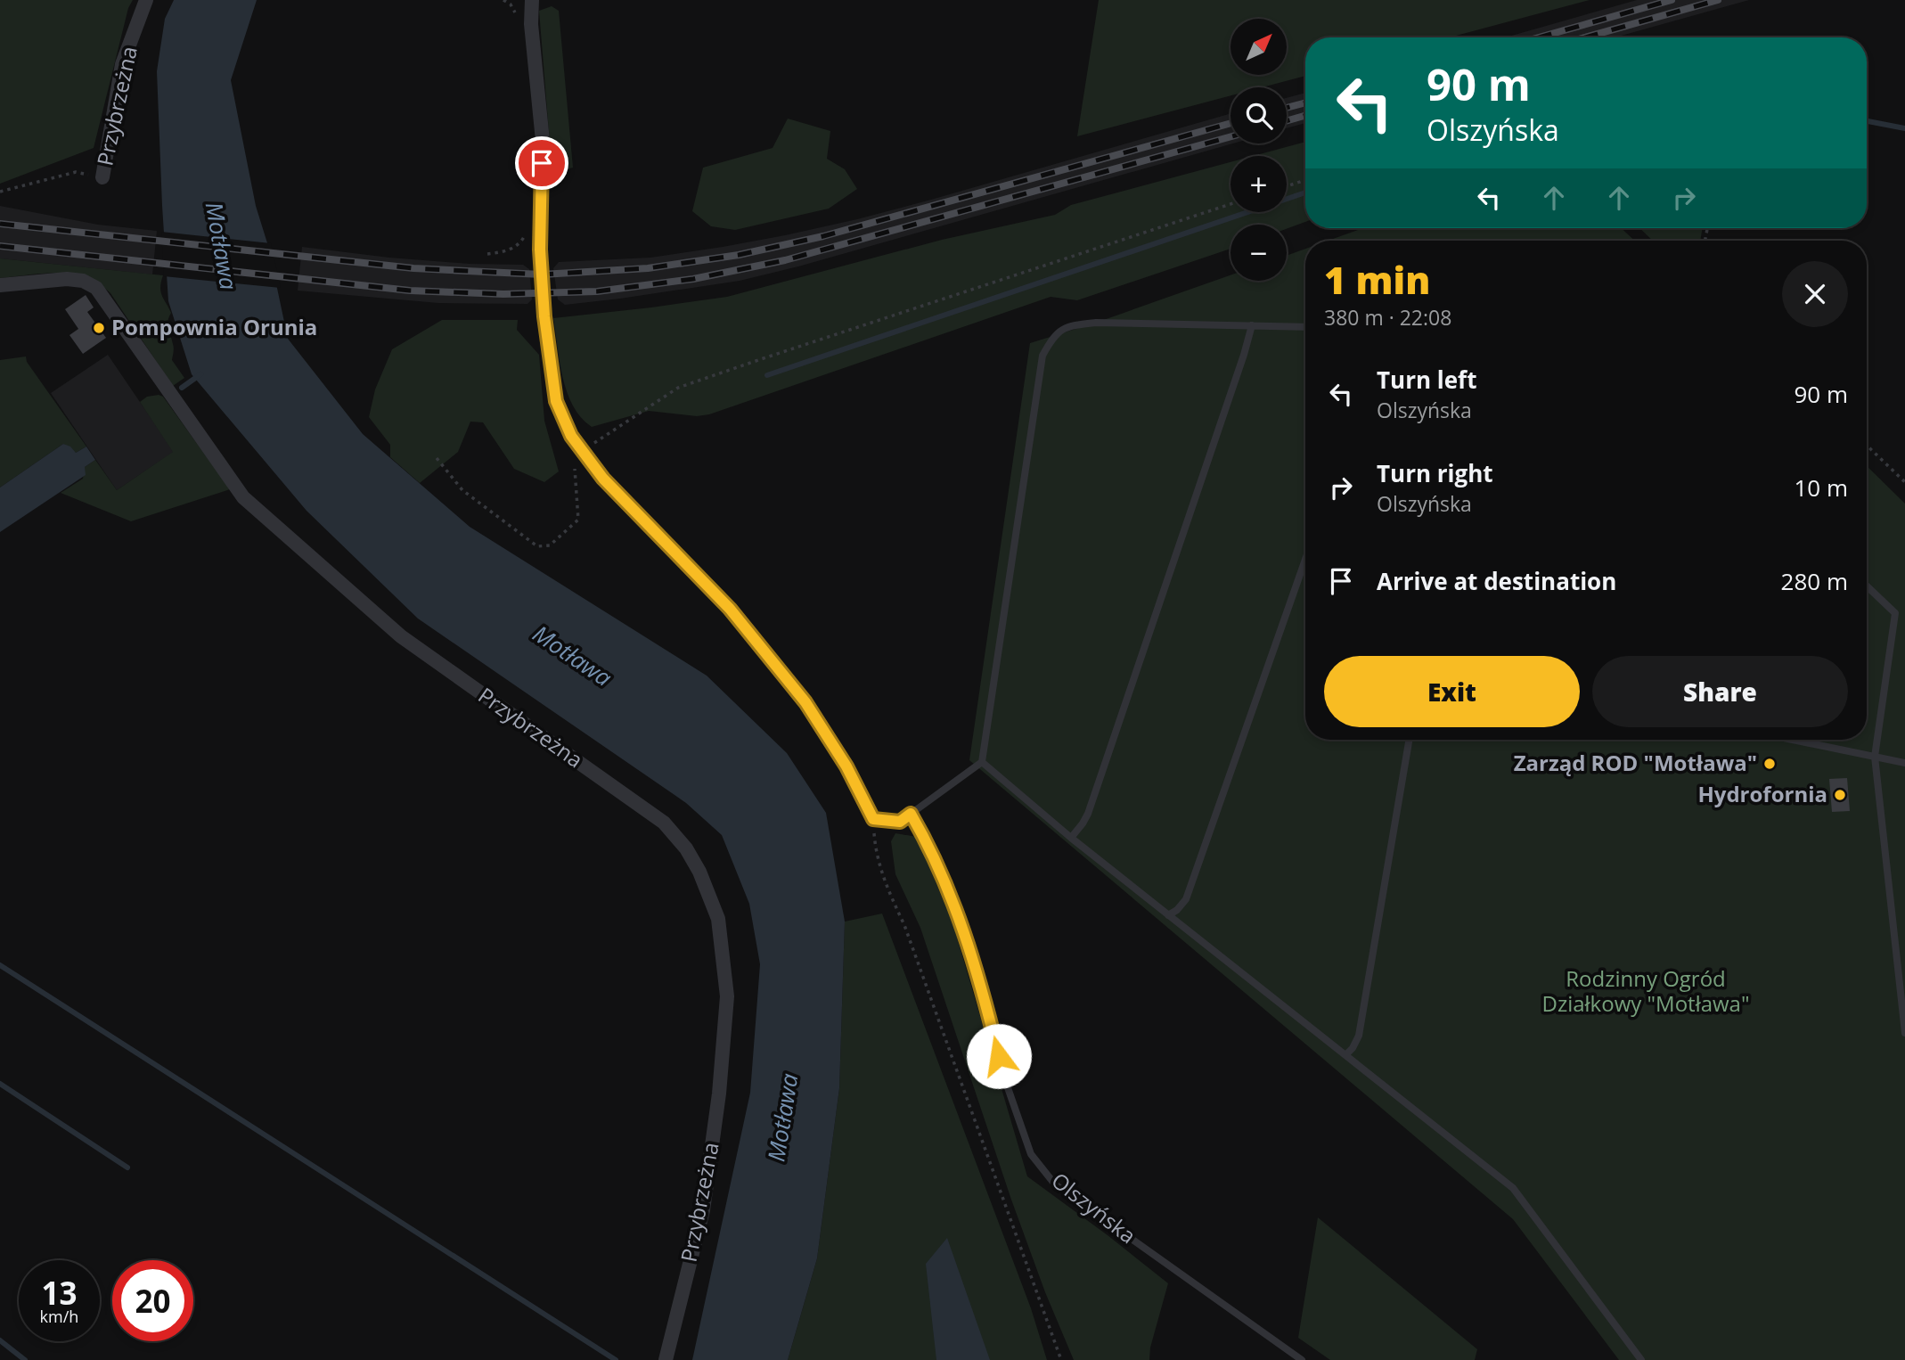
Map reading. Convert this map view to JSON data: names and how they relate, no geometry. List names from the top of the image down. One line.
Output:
{"streets":{"street":["Przybrzeżna"],"lane":["Olszyńska"]},"water":["Motława"],"parks":["Rodzinny Ogród Działkowy \"Motława\""],"places":["Pompownia Orunia","Zarząd ROD \"Motława\"","Hydrofornia"],"north":"top right","page":{"map_buttons":["+","−"],"turn":["90 m","Olszyńska"],"heading":["1 min","380 m · 22:08"],"list":[{"name":"Turn left","note":"Olszyńska","value":"90 m"},{"name":"Turn right","note":"Olszyńska","value":"10 m"},{"name":"Arrive at destination","value":"280 m"}],"buttons":["Exit","Share"],"speed":"13 km/h","limit":"20"}}
